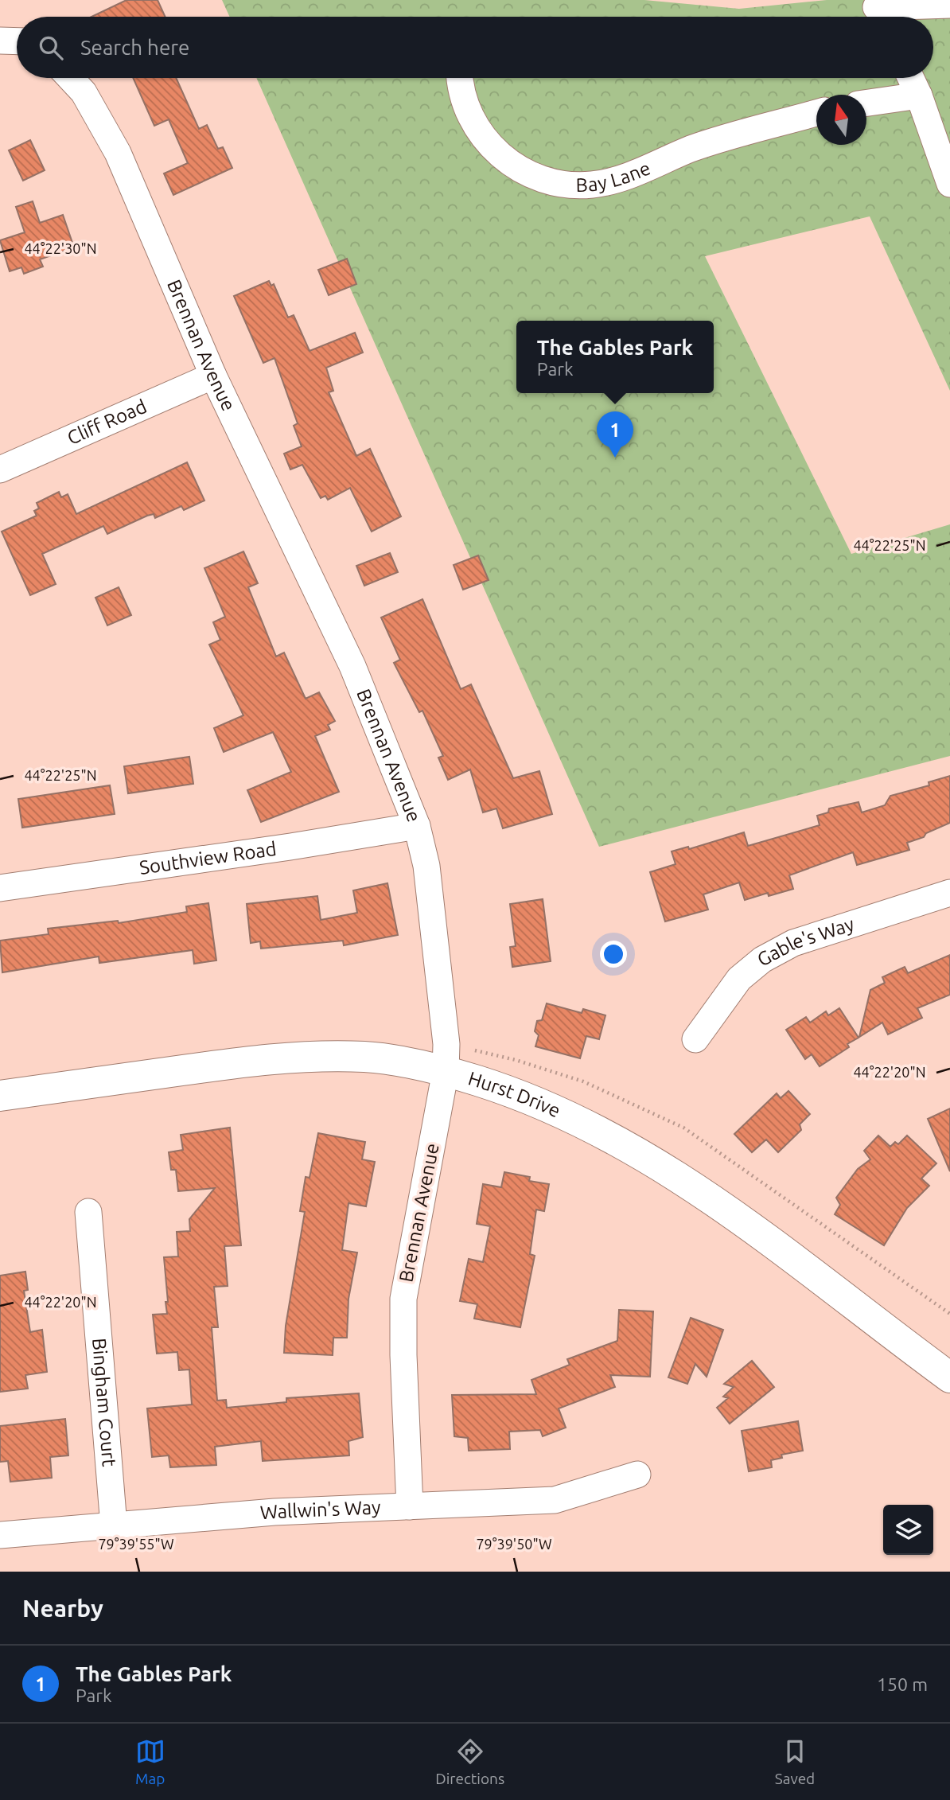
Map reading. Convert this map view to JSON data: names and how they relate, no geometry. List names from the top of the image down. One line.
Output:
{"streets":{"street":["Bay Lane","Brennan Avenue","Cliff Road","Southview Road","Gable's Way","Hurst Drive","Bingham Court","Wallwin's Way"]},"crossings":[["Brennan Avenue","Cliff Road"],["Brennan Avenue","Southview Road"],["Brennan Avenue","Hurst Drive"],["Brennan Avenue","Wallwin's Way"],["Bingham Court","Wallwin's Way"]],"north":"top","page":{"search":"Search here","popup":["The Gables Park","Park"],"pins":"1","heading":"Nearby","list":[{"mark":"1","name":"The Gables Park","note":"Park","value":"150 m"}],"nav":["Map","Directions","Saved"]},"coordinates":["44°22'30\"N","44°22'25\"N","44°22'20\"N","79°39'55\"W","79°39'50\"W"]}
